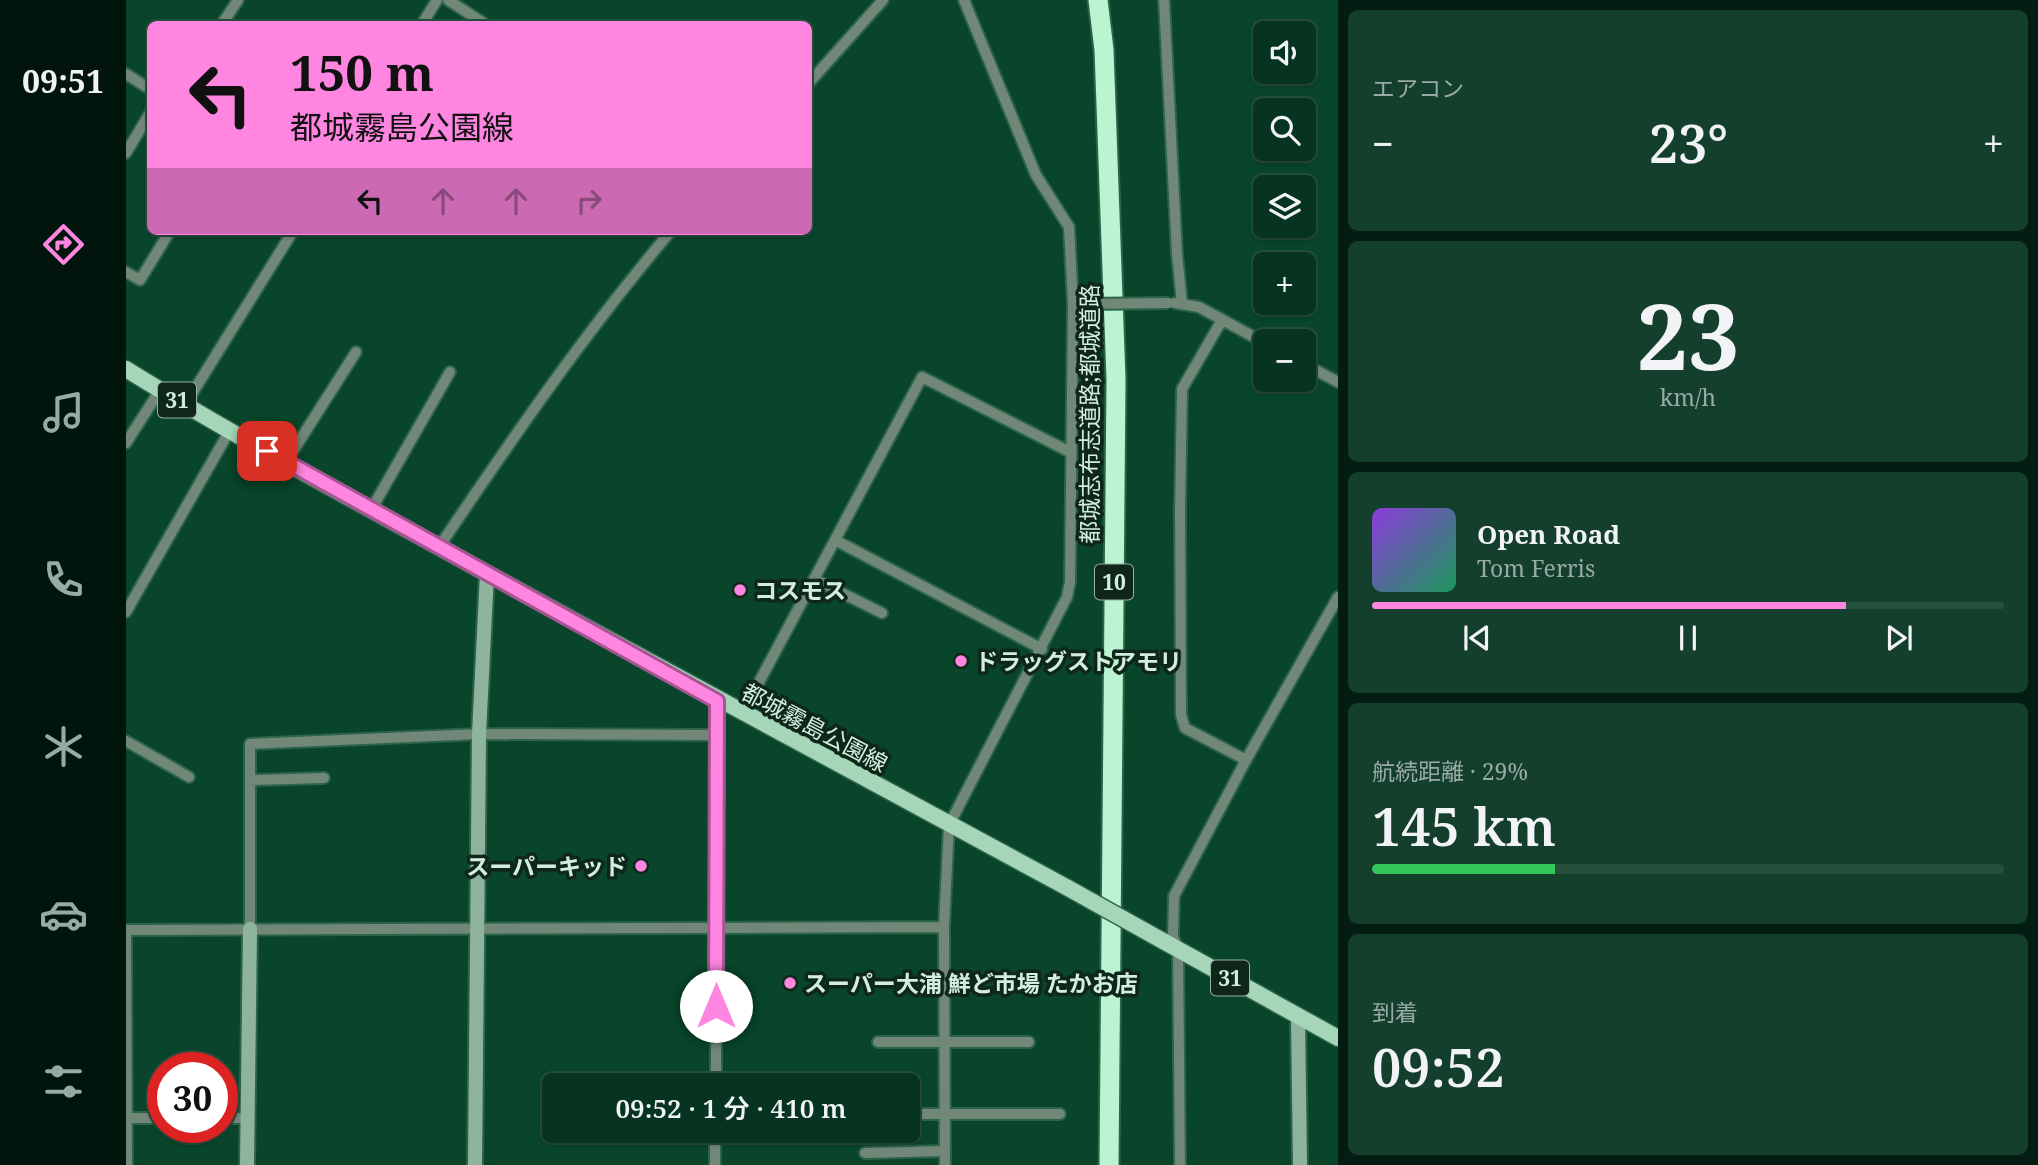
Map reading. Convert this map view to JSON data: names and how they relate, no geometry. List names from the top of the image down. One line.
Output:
{"streets":{"highway":["都城志布志道路;都城道路","10"],"main road":["31","都城霧島公園線"]},"places":["コスモス","ドラッグストアモリ","スーパーキッド","スーパー大浦 鮮ど市場 たかお店"],"page":{"tabs":"09:51","tile":["エアコン",["23","km/h"],["航続距離 · 29%","145 km"],["到着","09:52"]],"map_buttons":["+","−"],"turn":["150 m","都城霧島公園線"],"heat":["−","23°","+"],"song":["Open Road","Tom Ferris"],"limit":"30","trip":"09:52 · 1 分 · 410 m"}}
